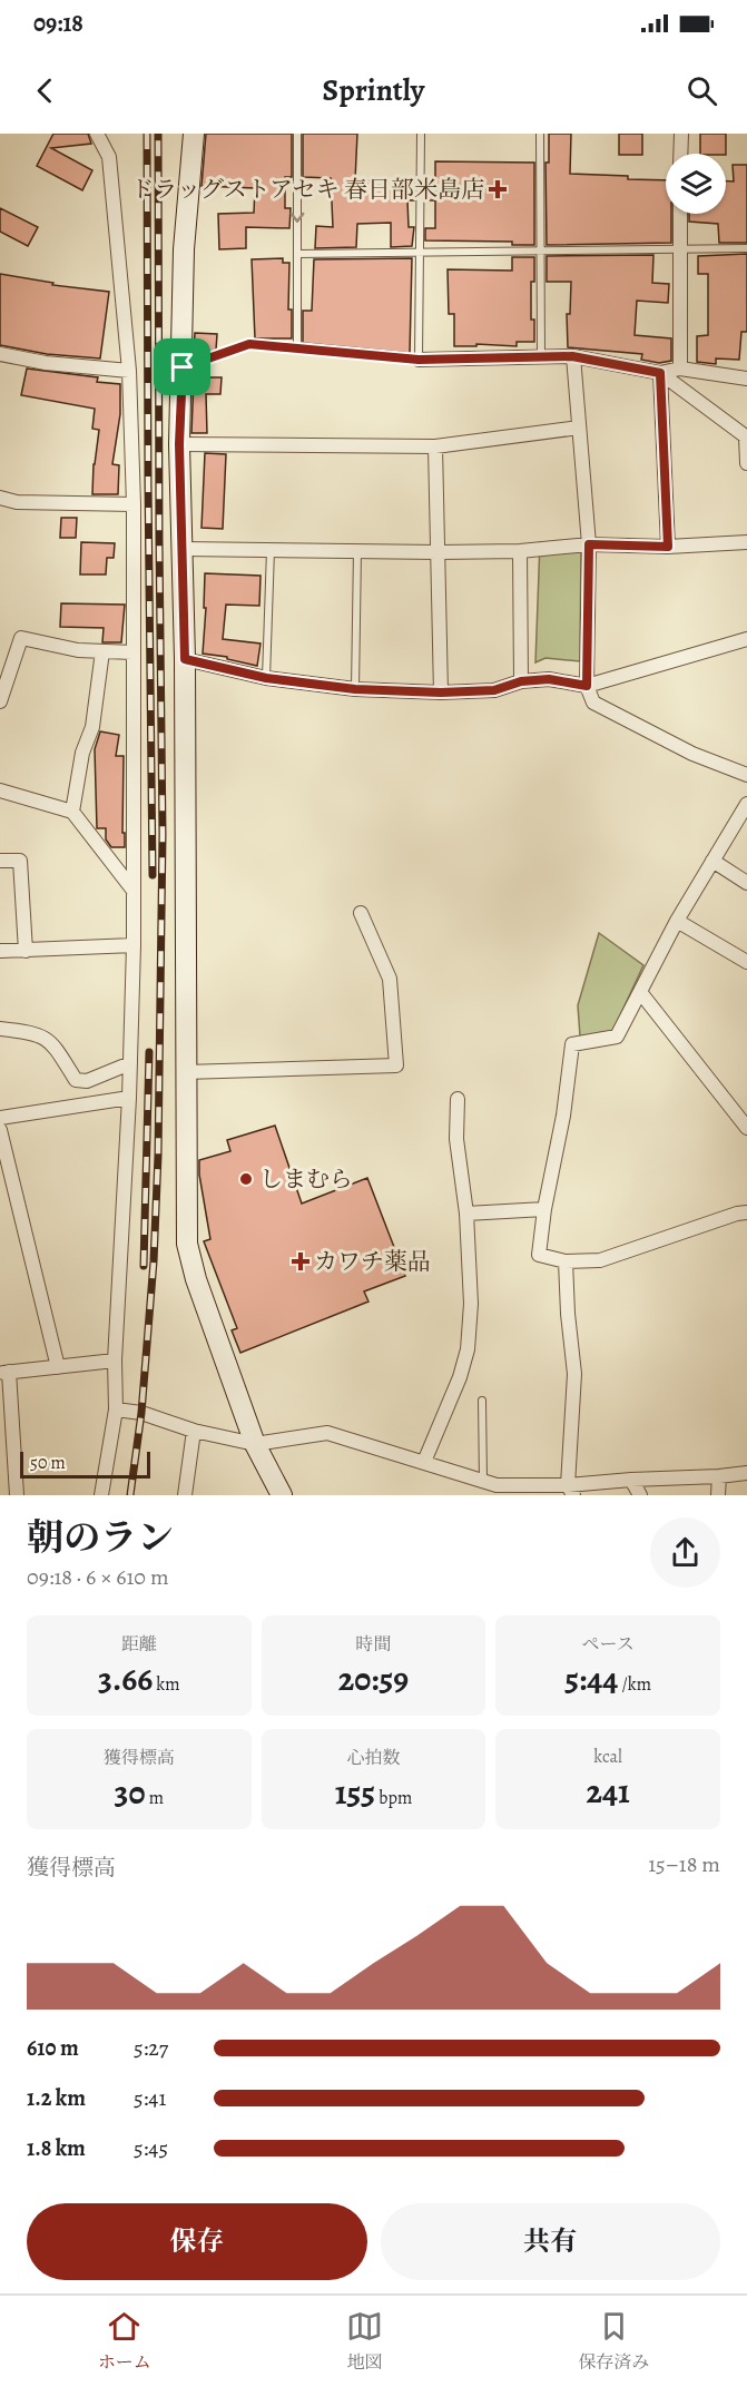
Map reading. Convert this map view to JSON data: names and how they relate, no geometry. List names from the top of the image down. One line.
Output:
{"places":{"health":["ドラッグストアセキ 春日部米島店","カワチ薬品"],"other":["しまむら"]},"scale_bar":"50 m","page":{"status":"09:18","header":"Sprintly","scale":"50 m","heading":["朝のラン","09:18 · 6 × 610 m"],"stats":[["距離","3.66 km"],["時間","20:59"],["ペース","5:44 /km"],["獲得標高","30 m"],["心拍数","155 bpm"],["kcal","241"]],"chart":["獲得標高","15–18 m"],"list":[{"name":"610 m","note":"5:27"},{"name":"1.2 km","note":"5:41"},{"name":"1.8 km","note":"5:45"}],"buttons":["保存","共有"],"tabs":["ホーム","地図","保存済み"]}}
